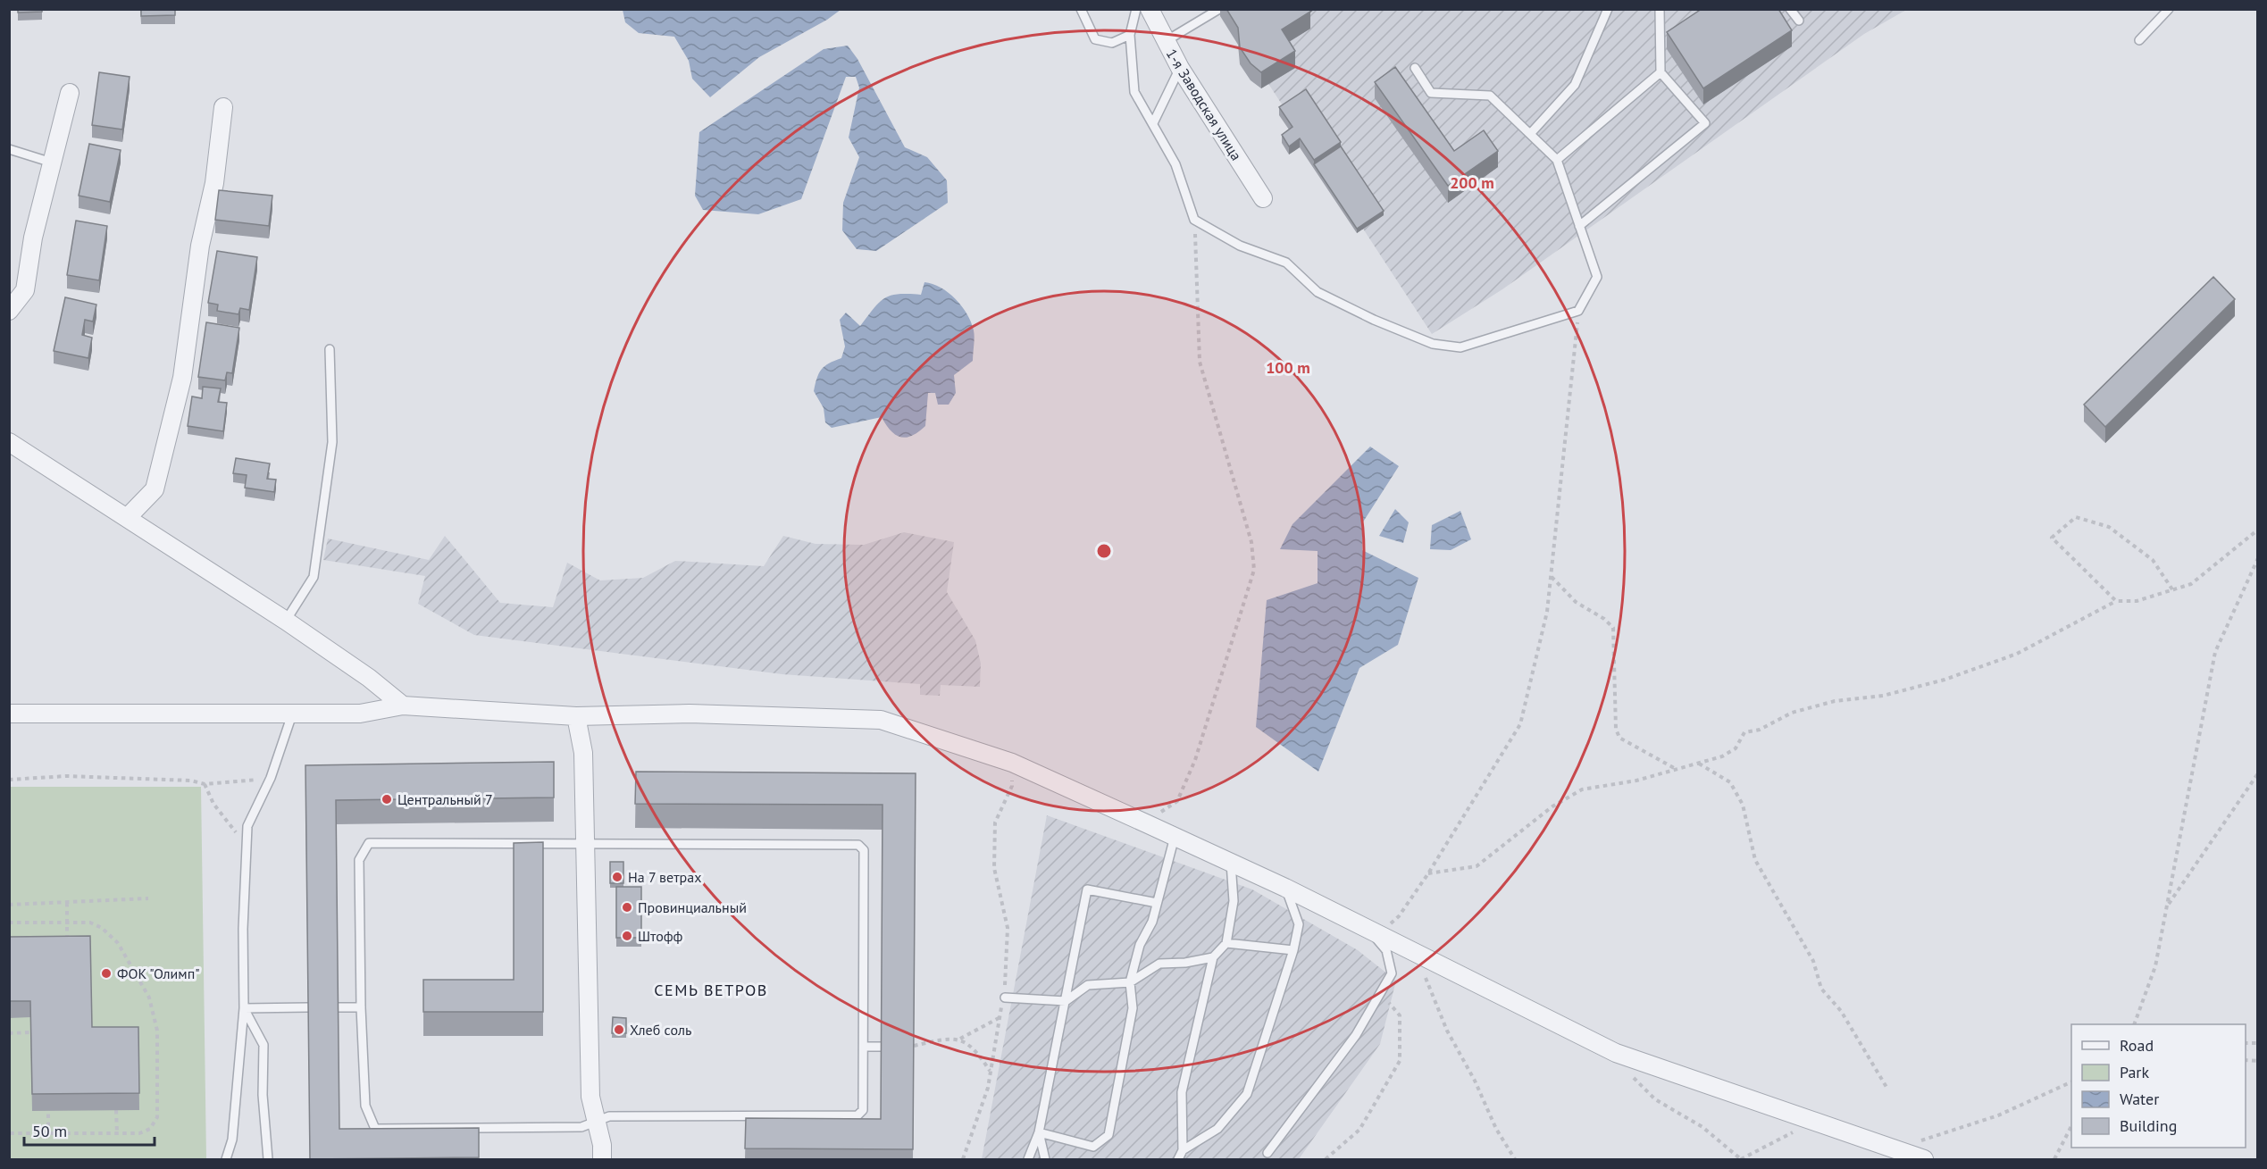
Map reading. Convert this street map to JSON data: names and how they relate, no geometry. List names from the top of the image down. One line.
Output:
{"streets":{"street":["1-я Заводская улица"]},"districts":["СЕМЬ ВЕТРОВ"],"places":["Центральный 7","На 7 ветрах","Провинциальный","Штофф","ФОК \"Олимп\"","Хлеб соль"],"legend":["Road","Park","Water","Building"],"scale_bar":"50 m","rings":["200 m","100 m"]}
